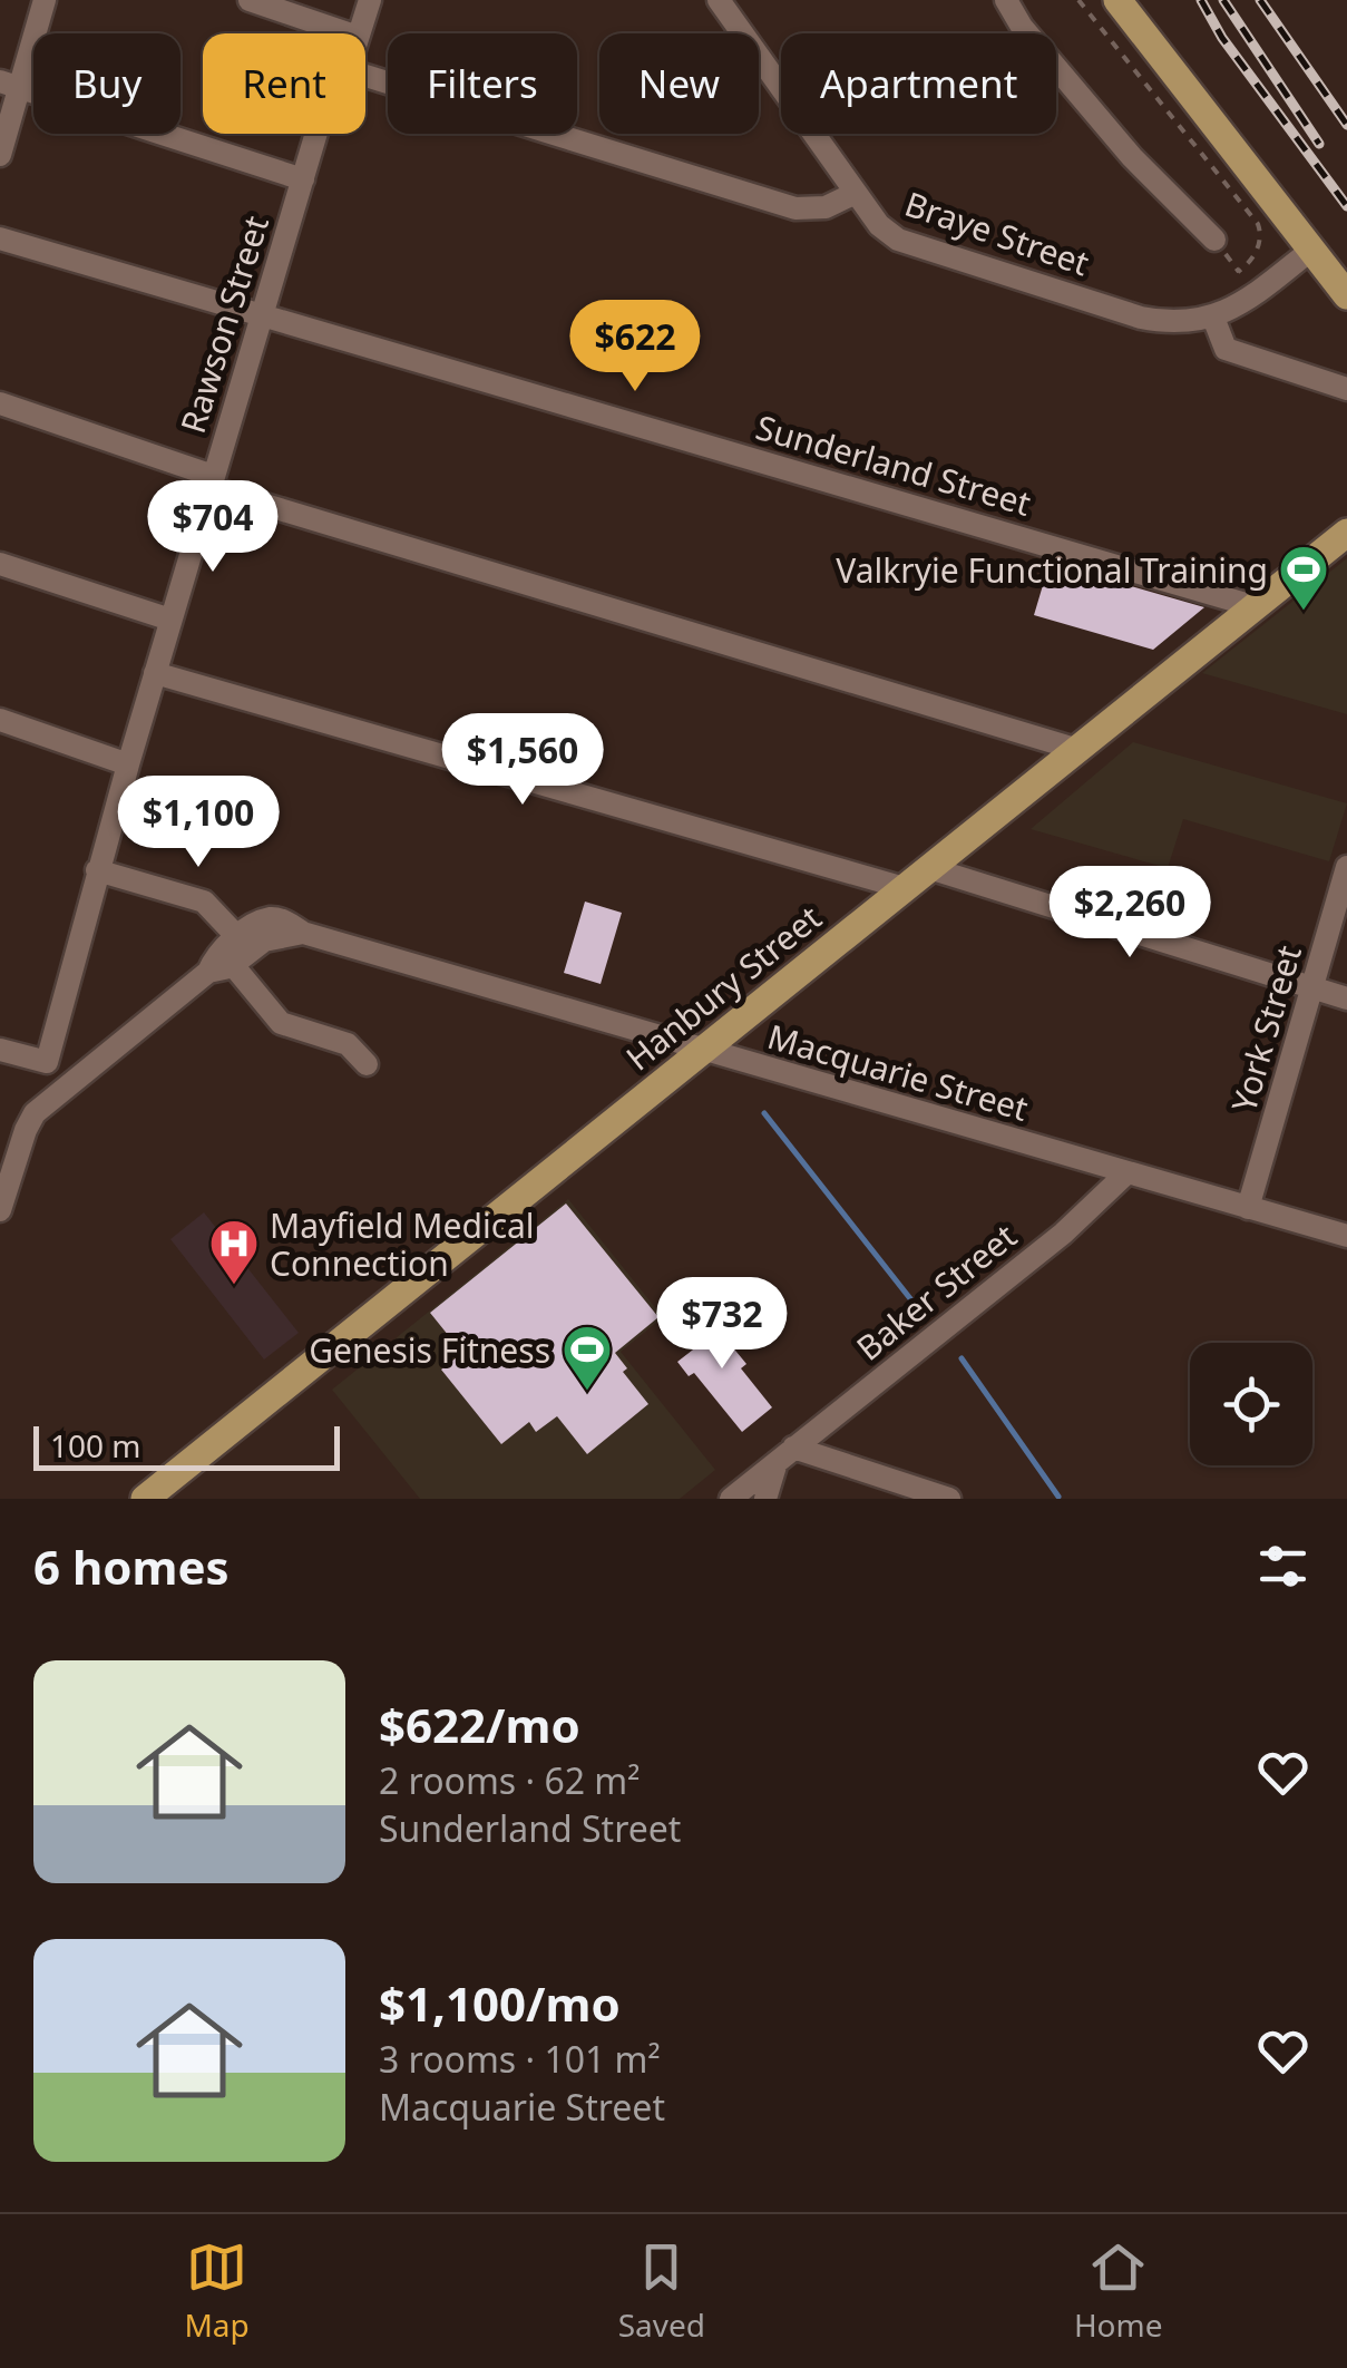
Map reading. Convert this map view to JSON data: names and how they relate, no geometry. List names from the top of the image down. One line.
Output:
{"streets":{"main road":["Hanbury Street"],"street":["Braye Street","Rawson Street","Sunderland Street","York Street","Macquarie Street","Baker Street"]},"crossings":[["Rawson Street","Sunderland Street"],["Sunderland Street","Hanbury Street"],["Hanbury Street","Macquarie Street"],["York Street","Macquarie Street"],["Macquarie Street","Baker Street"]],"places":{"sports":["Valkryie Functional Training","Genesis Fitness"],"hospital":["Mayfield Medical Connection"]},"scale_bar":"100 m","page":{"chip":["Buy","Rent","Filters","New","Apartment"],"price":["$622","$704","$1,560","$1,100","$2,260","$732"],"scale":"100 m","heading":"6 homes","list":[{"name":"$622/mo","note":"2 rooms · 62 m² · Sunderland Street"},{"name":"$1,100/mo","note":"3 rooms · 101 m² · Macquarie Street"}],"tabs":["Map","Saved","Home"]}}
